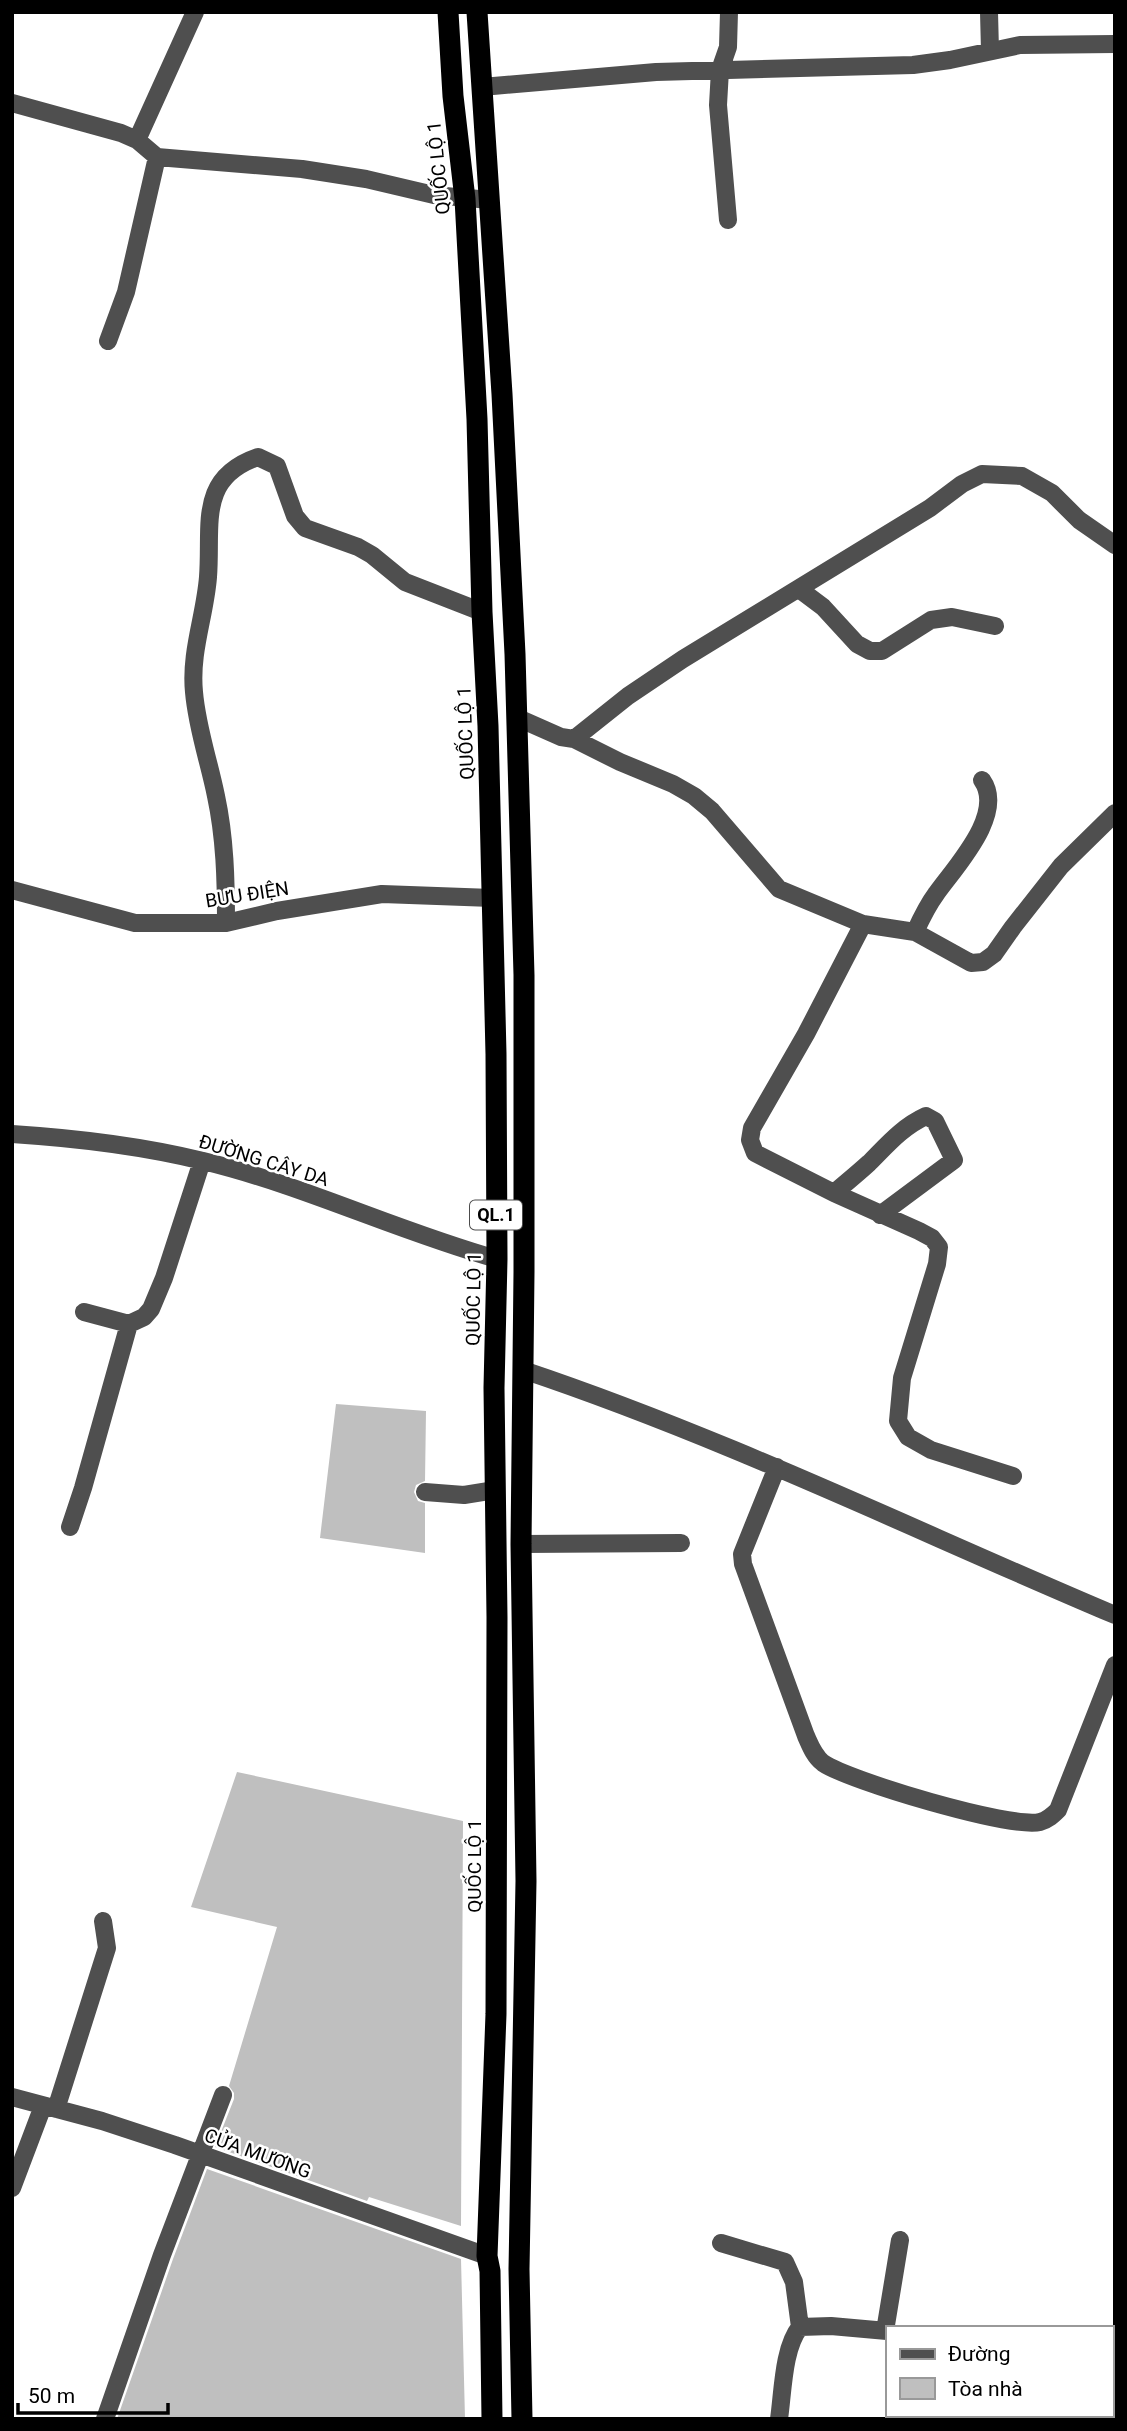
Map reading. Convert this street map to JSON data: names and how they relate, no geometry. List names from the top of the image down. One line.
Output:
{"streets":{"highway":["QUỐC LỘ 1","QL.1"],"street":["BƯU ĐIỆN","ĐƯỜNG CÂY DA","CỬA MƯƠNG"]},"crossings":[["QUỐC LỘ 1","BƯU ĐIỆN"],["QUỐC LỘ 1","ĐƯỜNG CÂY DA"],["QUỐC LỘ 1","CỬA MƯƠNG"]],"legend":["Đường","Tòa nhà"],"scale_bar":"50 m"}
